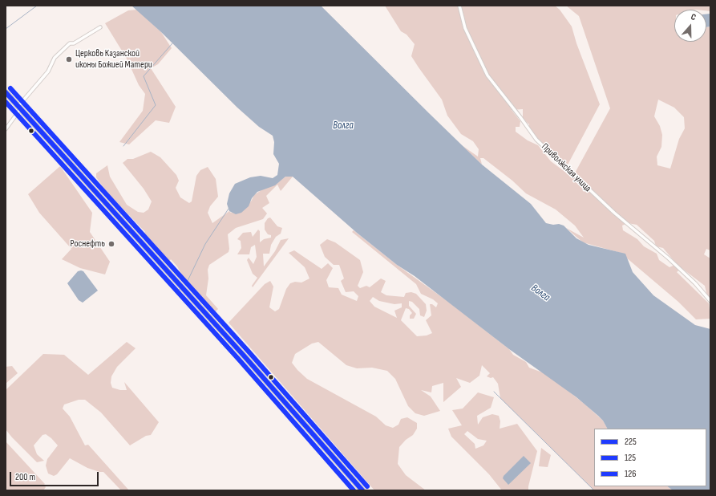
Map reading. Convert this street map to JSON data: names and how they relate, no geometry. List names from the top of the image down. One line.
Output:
{"streets":{"street":["Приволжская улица"]},"water":["Волга"],"places":["Церковь Казанской иконы Божией Матери","Роснефть"],"lines":["transit line 126","transit line 225","transit line 125"],"legend":["225","125","126"],"scale_bar":"200 m","north":"top"}
